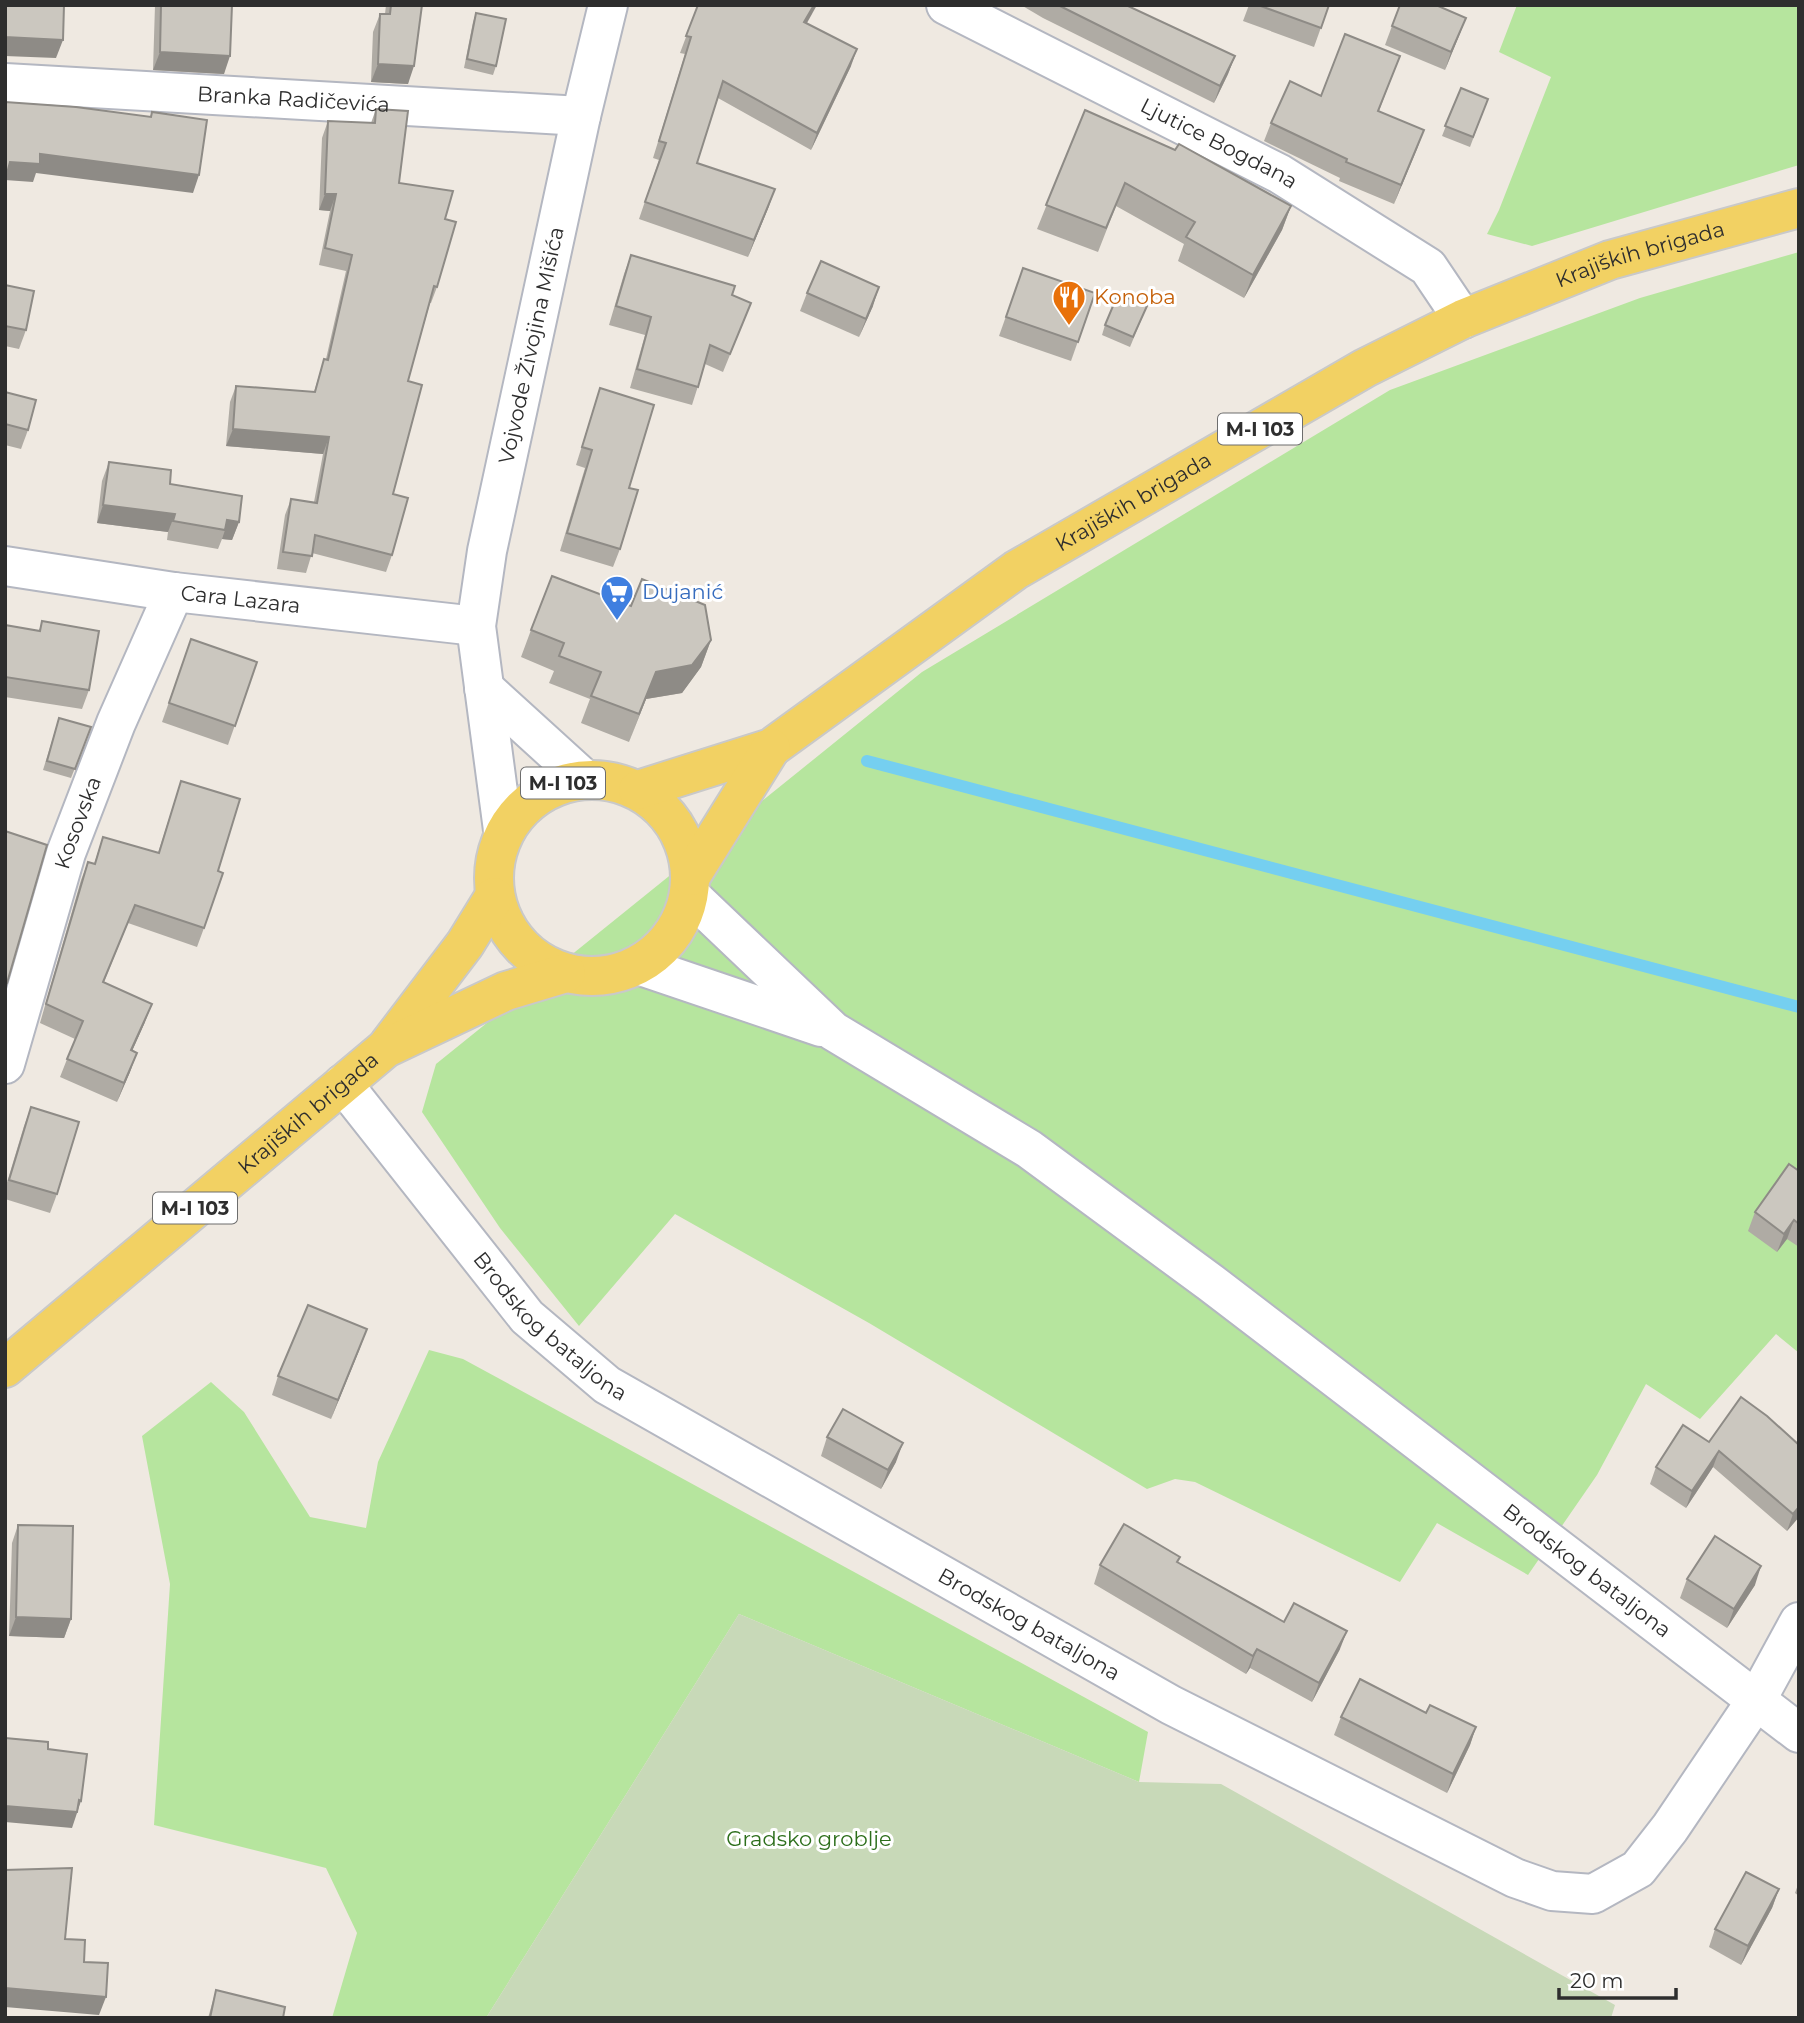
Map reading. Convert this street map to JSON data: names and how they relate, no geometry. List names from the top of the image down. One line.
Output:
{"streets":{"main road":["Krajiških brigada","M-I 103"],"street":["Branka Radičevića","Ljutice Bogdana","Vojvode Živojina Mišića","Cara Lazara","Kosovska","Brodskog bataljona"]},"crossings":[["Branka Radičevića","Vojvode Živojina Mišića"],["Ljutice Bogdana","Krajiških brigada"],["Krajiških brigada","Vojvode Živojina Mišića"],["Krajiških brigada","M-I 103"],["Krajiških brigada","Brodskog bataljona"],["Vojvode Živojina Mišića","M-I 103"],["Vojvode Živojina Mišića","Cara Lazara"],["Vojvode Živojina Mišića","Brodskog bataljona"],["M-I 103","Brodskog bataljona"],["Cara Lazara","Kosovska"]],"parks":["Gradsko groblje"],"places":{"restaurant":["Konoba"],"supermarket":["Dujanić"]},"scale_bar":"20 m"}
